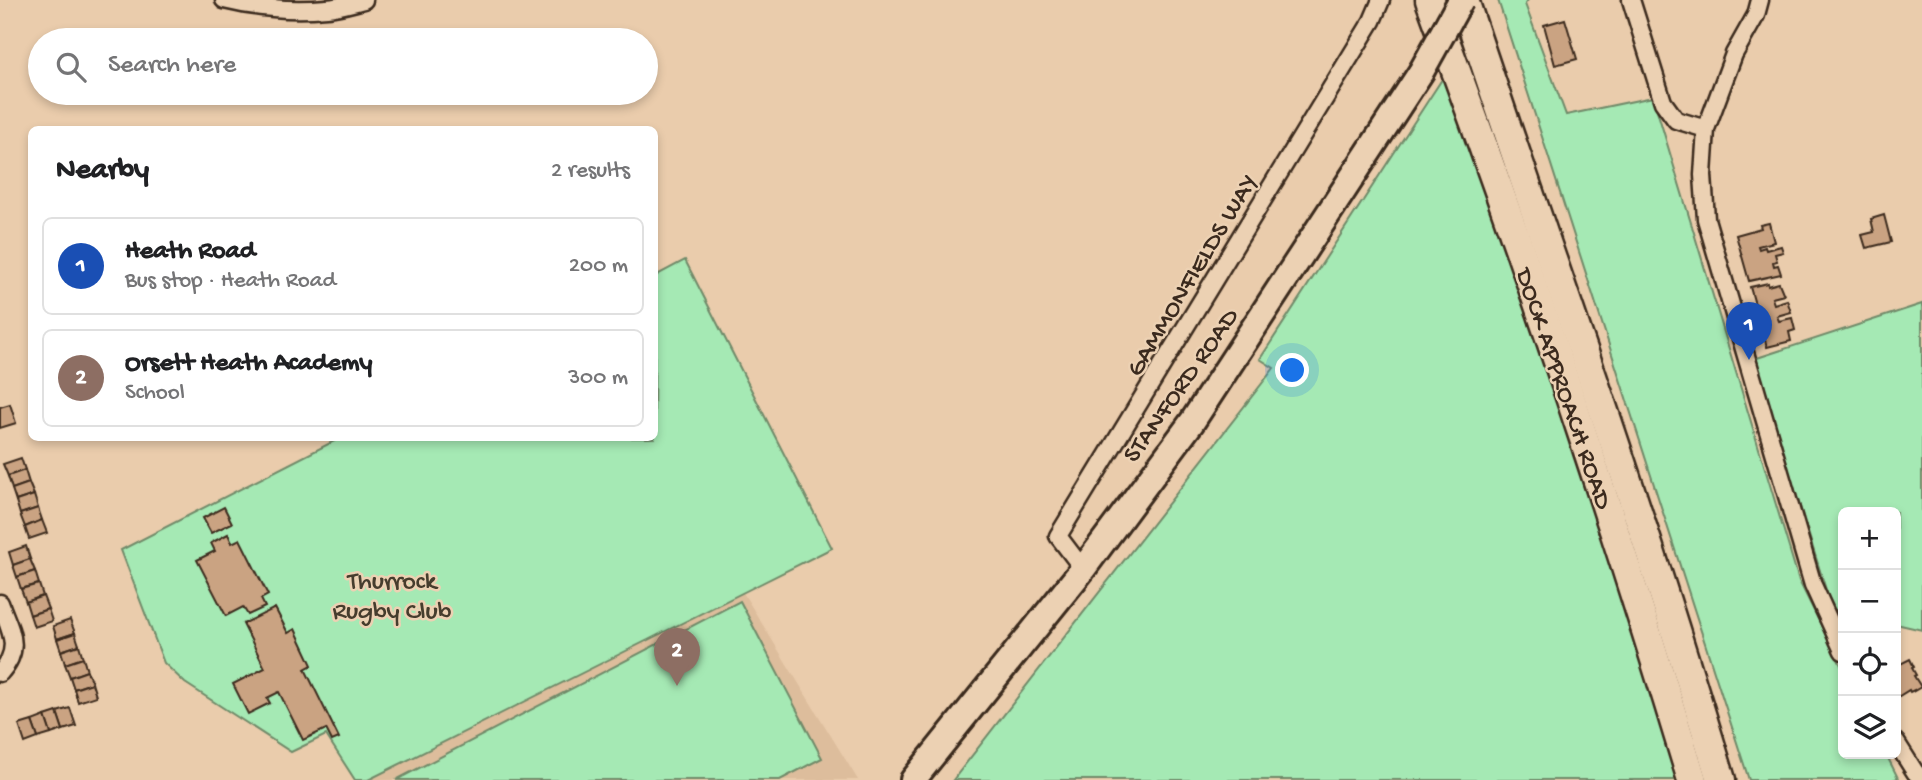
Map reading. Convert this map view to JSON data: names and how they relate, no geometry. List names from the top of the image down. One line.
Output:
{"streets":{"highway":["DOCK APPROACH ROAD"],"main road":["STANFORD ROAD"],"street":["GAMMONFIELDS WAY"]},"crossings":[["GAMMONFIELDS WAY","STANFORD ROAD"],["STANFORD ROAD","DOCK APPROACH ROAD"]],"parks":["Thurrock Rugby Club"],"page":{"search":"Search here","heading":["Nearby","2 results"],"list":[{"mark":"1","name":"Heath Road","note":"Bus stop · Heath Road","value":"200 m"},{"mark":"2","name":"Orsett Heath Academy","note":"School","value":"300 m"}],"pins":["1","2"],"map_buttons":["+","−"]}}
